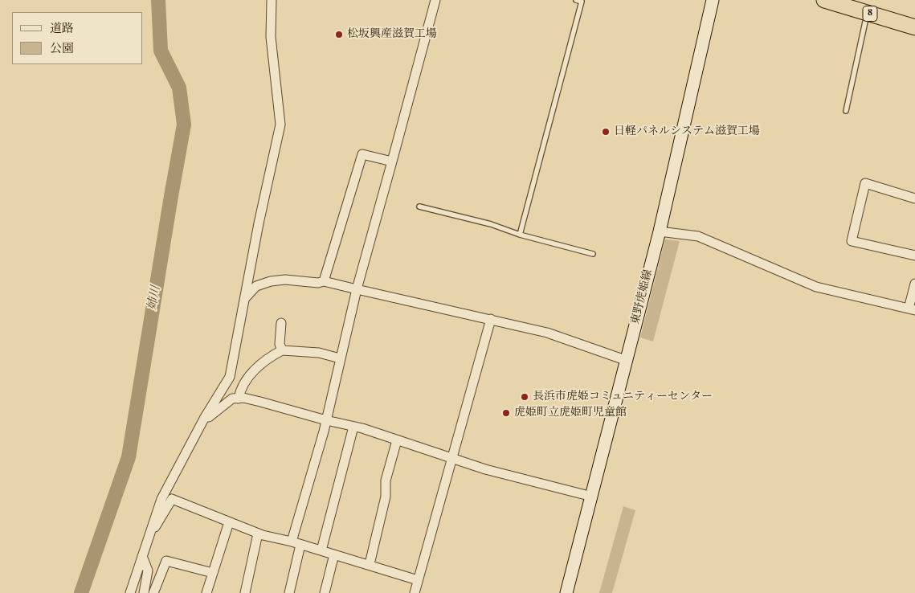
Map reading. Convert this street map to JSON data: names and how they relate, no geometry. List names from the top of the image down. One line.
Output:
{"streets":{"highway":["8"],"main road":["東野虎姫線"]},"water":["姉川"],"places":["松坂興産滋賀工場","日軽パネルシステム滋賀工場","長浜市虎姫コミュニティーセンター","虎姫町立虎姫町児童館"],"legend":["道路","公園"]}
